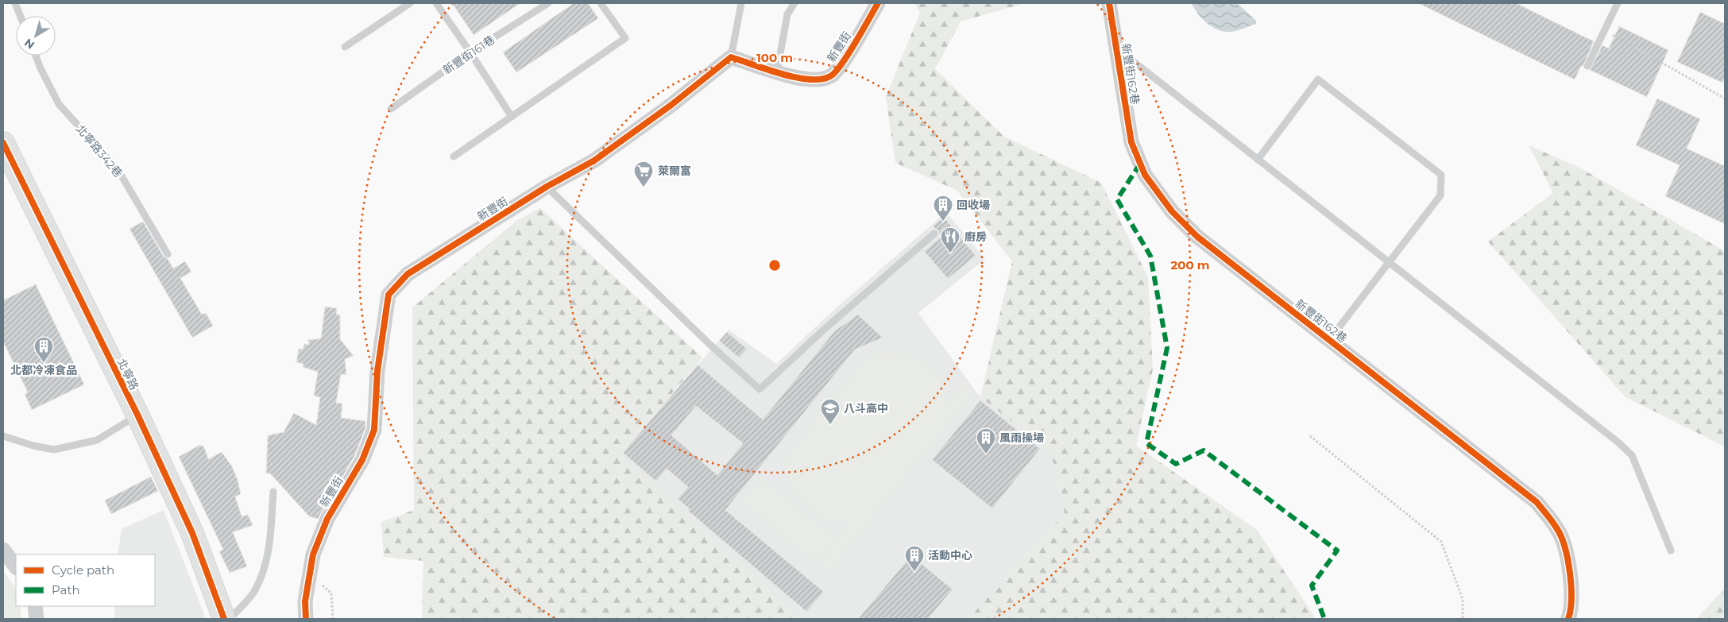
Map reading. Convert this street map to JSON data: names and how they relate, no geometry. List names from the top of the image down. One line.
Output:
{"streets":{"main road":["北寧路"],"street":["新豐街","新豐街162巷"],"lane":["新豐街161巷","北寧路342巷"]},"places":{"supermarket":["萊爾富"],"building":["回收場","北都冷凍食品","風雨操場","活動中心"],"restaurant":["廚房"],"school or university":["八斗高中"]},"legend":["Cycle path","Path"],"north":"bottom left","rings":["100 m","200 m"]}
